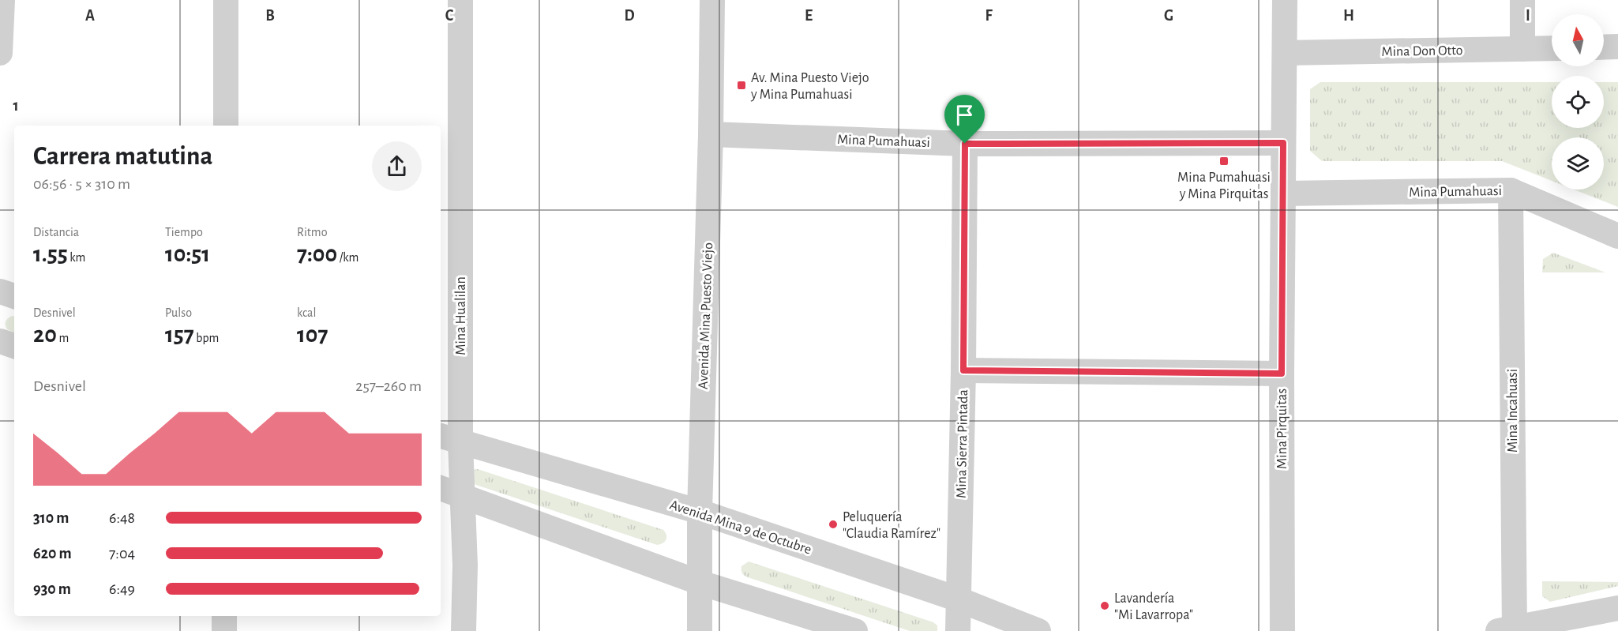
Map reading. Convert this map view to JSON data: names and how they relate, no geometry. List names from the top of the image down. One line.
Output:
{"streets":{"street":["Mina Don Otto","Mina Pumahuasi","Mina Hualilan","Avenida Mina Puesto Viejo","Mina Incahuasi","Mina Pirquitas","Mina Sierra Pintada","Avenida Mina 9 de Octubre"]},"crossings":[["Mina Don Otto","Mina Pirquitas"],["Mina Pumahuasi","Avenida Mina Puesto Viejo"],["Mina Pumahuasi","Mina Incahuasi"],["Mina Pumahuasi","Mina Pirquitas"],["Mina Pumahuasi","Mina Sierra Pintada"],["Mina Hualilan","Avenida Mina 9 de Octubre"],["Avenida Mina Puesto Viejo","Avenida Mina 9 de Octubre"],["Mina Sierra Pintada","Avenida Mina 9 de Octubre"]],"places":{"transit":["Av. Mina Puesto Viejo y Mina Pumahuasi","Mina Pumahuasi y Mina Pirquitas"],"other":["Peluquería \"Claudia Ramírez\"","Lavandería \"Mi Lavarropa\""]},"north":"top","page":{"heading":["Carrera matutina","06:56 · 5 × 310 m"],"stats":[["Distancia","1.55 km"],["Tiempo","10:51"],["Ritmo","7:00 /km"],["Desnivel","20 m"],["Pulso","157 bpm"],["kcal","107"]],"chart":["Desnivel","257–260 m"],"list":[{"name":"310 m","note":"6:48"},{"name":"620 m","note":"7:04"},{"name":"930 m","note":"6:49"}]},"grid":{"columns":["A","B","C","D","E","F","G","H","I"],"rows":["1"]}}
